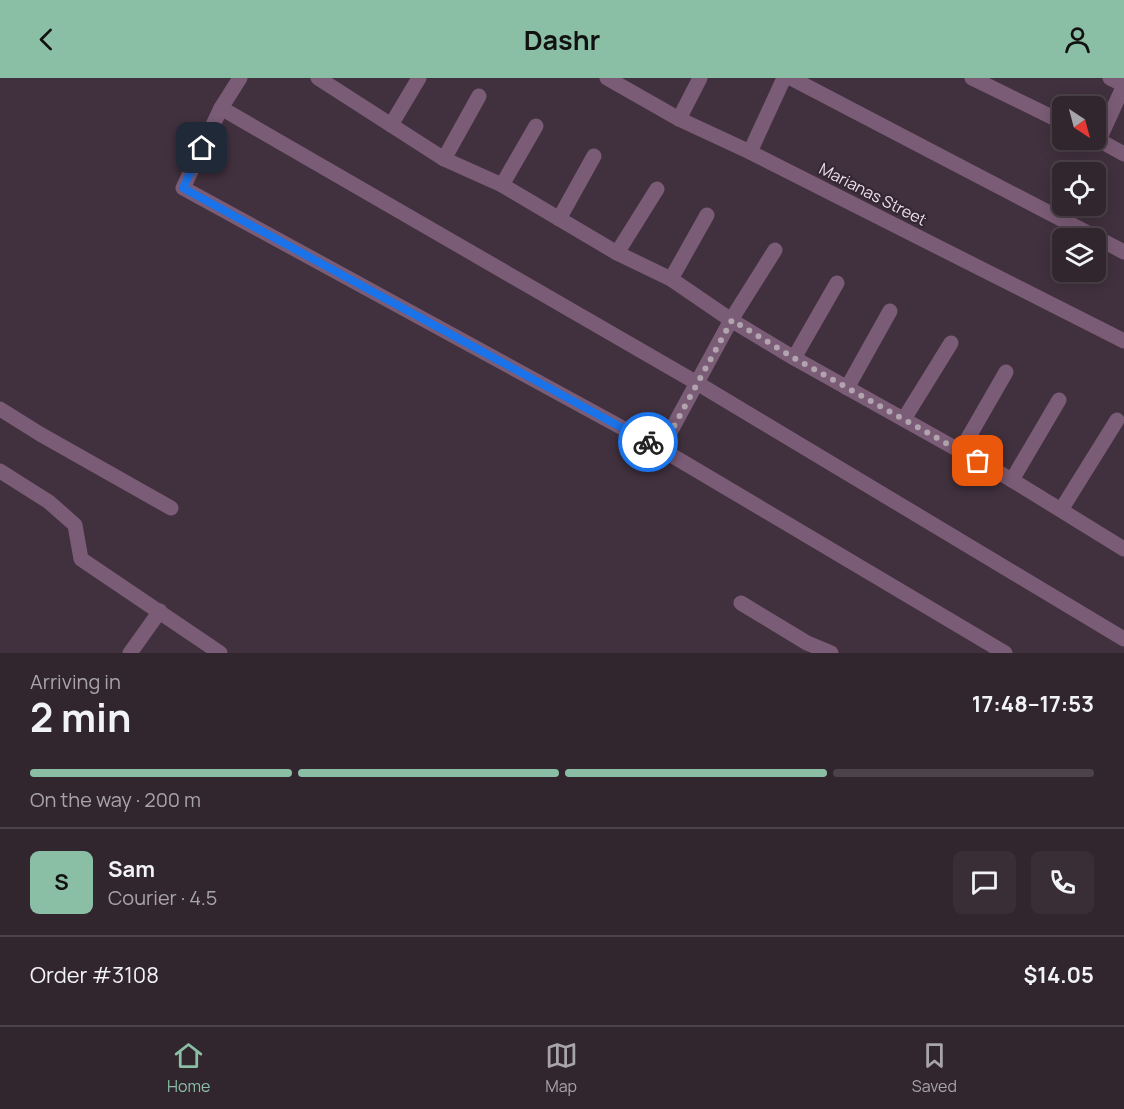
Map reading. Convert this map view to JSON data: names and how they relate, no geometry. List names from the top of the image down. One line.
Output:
{"streets":{"street":["Marianas Street"]},"north":"bottom right","page":{"header":"Dashr","heading":["2 min","Arriving in","17:48–17:53"],"panel":["Sam","Courier · 4.5","Order #3108","$14.05"],"bar":"On the way · 200 m","round":"S","tabs":["Home","Map","Saved"]}}
